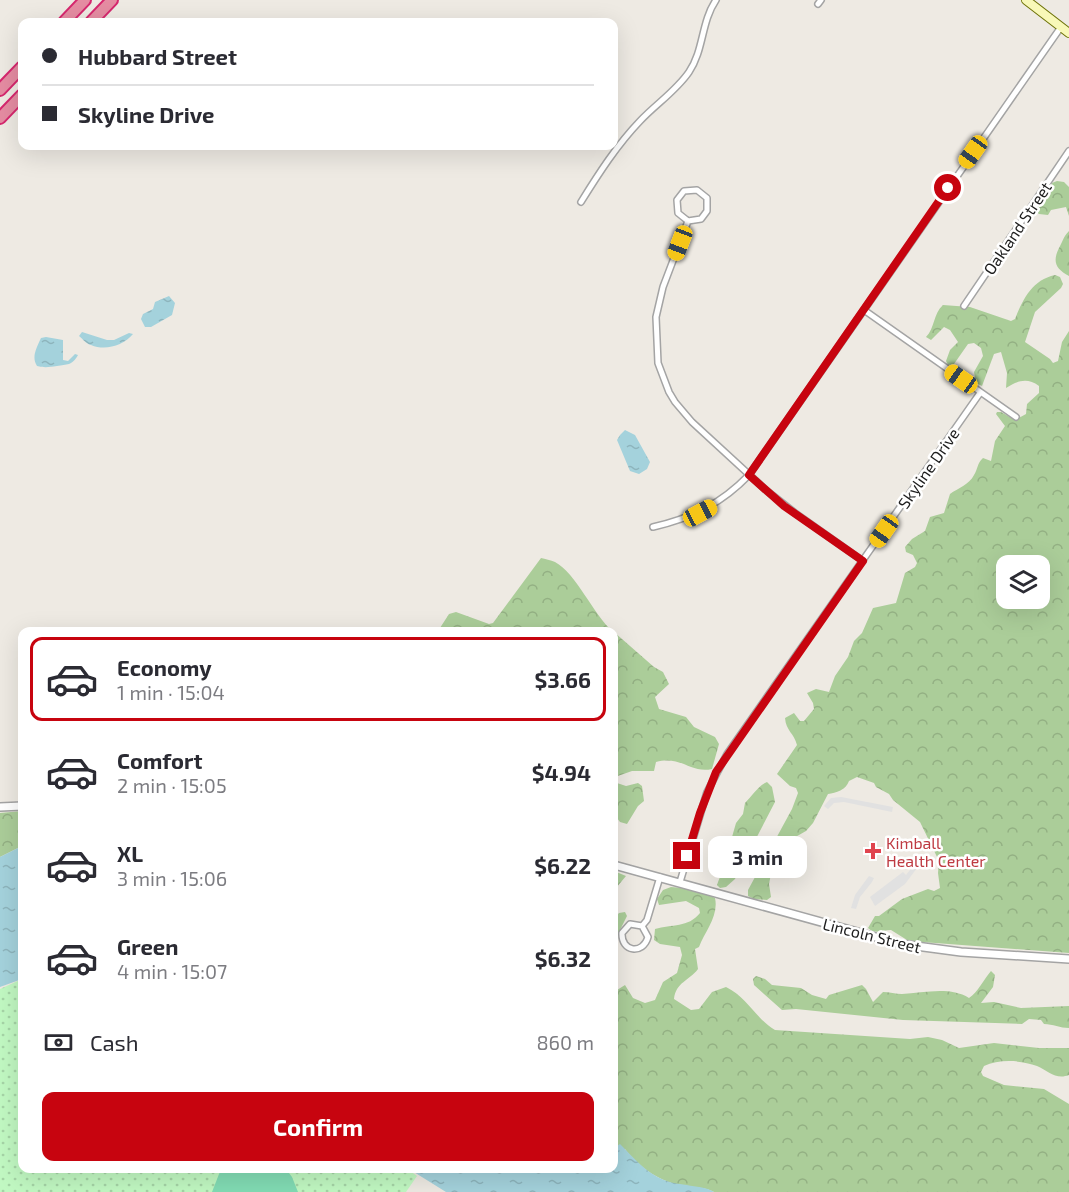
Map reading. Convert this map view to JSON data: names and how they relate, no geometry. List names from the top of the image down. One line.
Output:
{"streets":{"street":["Oakland Street","Skyline Drive","Lincoln Street"]},"crossings":[["Skyline Drive","Lincoln Street"]],"places":{"health":["Kimball Health Center"]},"page":{"banner":["Hubbard Street","Skyline Drive"],"list":[{"name":"Economy","note":"1 min · 15:04","value":"$3.66"},{"name":"Comfort","note":"2 min · 15:05","value":"$4.94"},{"name":"XL","note":"3 min · 15:06","value":"$6.22"},{"name":"Green","note":"4 min · 15:07","value":"$6.32"}],"bubble":"3 min","pay":["Cash","860 m"],"buttons":"Confirm"}}
